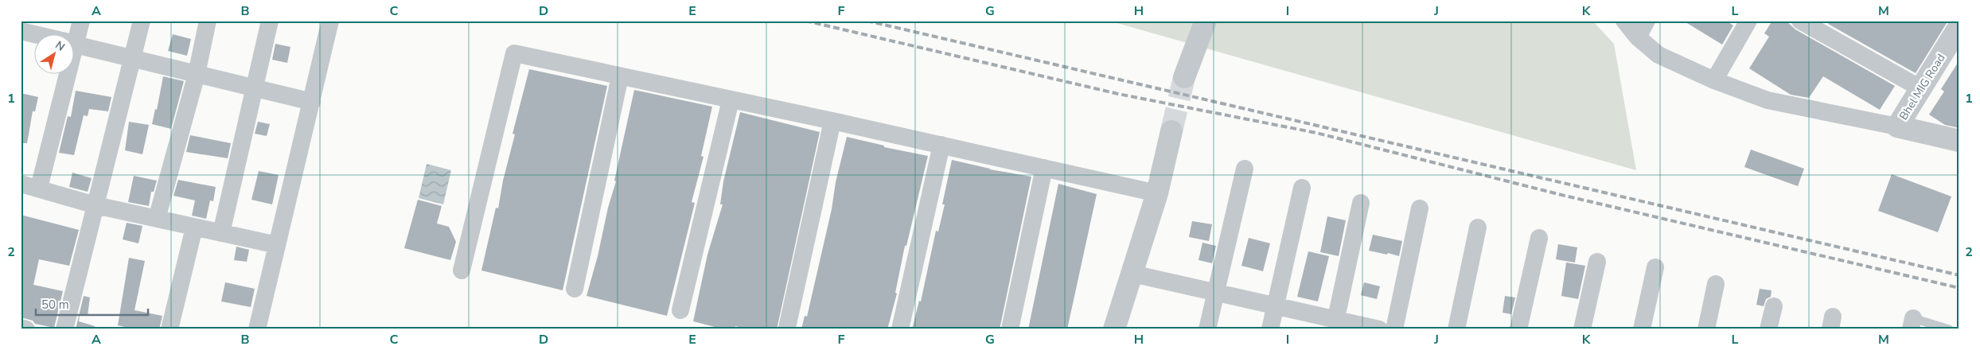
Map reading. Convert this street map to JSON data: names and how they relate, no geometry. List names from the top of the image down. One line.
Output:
{"streets":{"street":["Bhel MIG Road"]},"scale_bar":"50 m","north":"top right","grid":{"columns":["A","B","C","D","E","F","G","H","I","J","K","L","M"],"rows":["1","2"]}}
